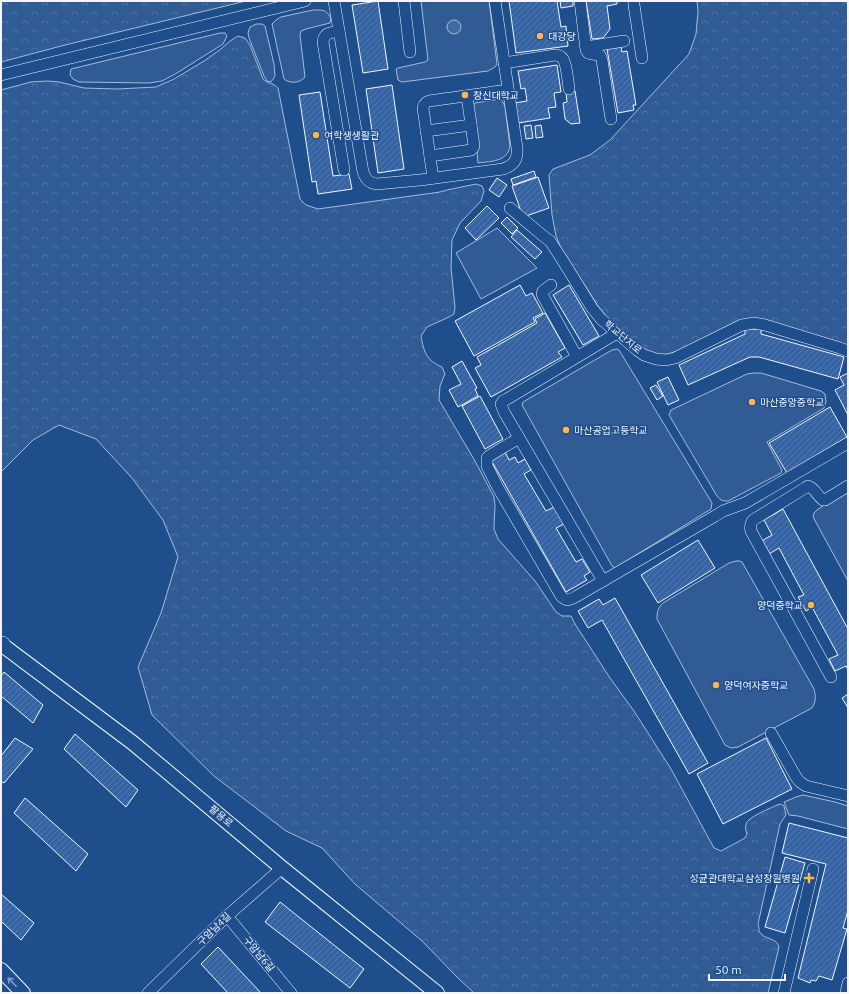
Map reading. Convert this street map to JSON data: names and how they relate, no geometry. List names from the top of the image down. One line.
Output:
{"streets":{"main road":["팔용로"],"street":["학교단지로","구암남4길","구암남6길"]},"crossings":[["팔용로","구암남4길"],["구암남4길","구암남6길"]],"places":{"other":["대강당","창신대학교","여학생생활관","마산중앙중학교","마산공업고등학교","양덕중학교","양덕여자중학교"],"health":["성균관대학교삼성창원병원"]},"scale_bar":"50 m"}
